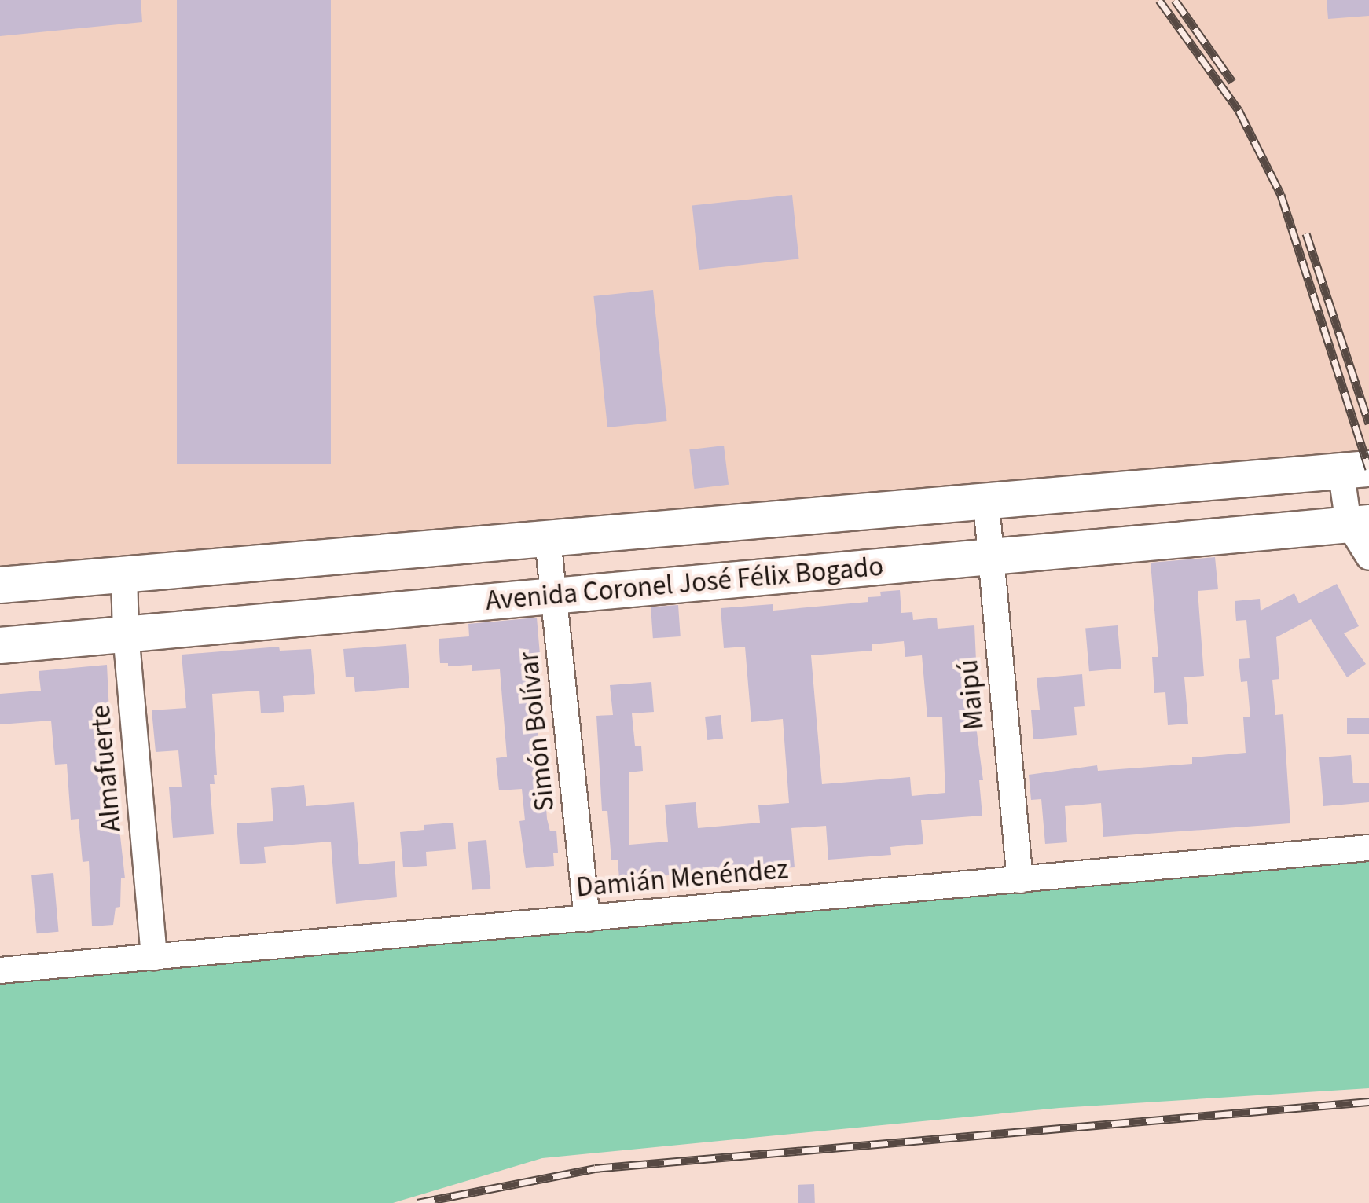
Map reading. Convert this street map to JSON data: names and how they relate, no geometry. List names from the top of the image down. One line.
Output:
{"streets":{"main road":["Avenida Coronel José Félix Bogado"],"street":["Maipú","Simón Bolívar","Almafuerte","Damián Menéndez"]},"crossings":[["Avenida Coronel José Félix Bogado","Maipú"],["Avenida Coronel José Félix Bogado","Simón Bolívar"],["Avenida Coronel José Félix Bogado","Almafuerte"],["Maipú","Damián Menéndez"],["Simón Bolívar","Damián Menéndez"],["Almafuerte","Damián Menéndez"]]}
